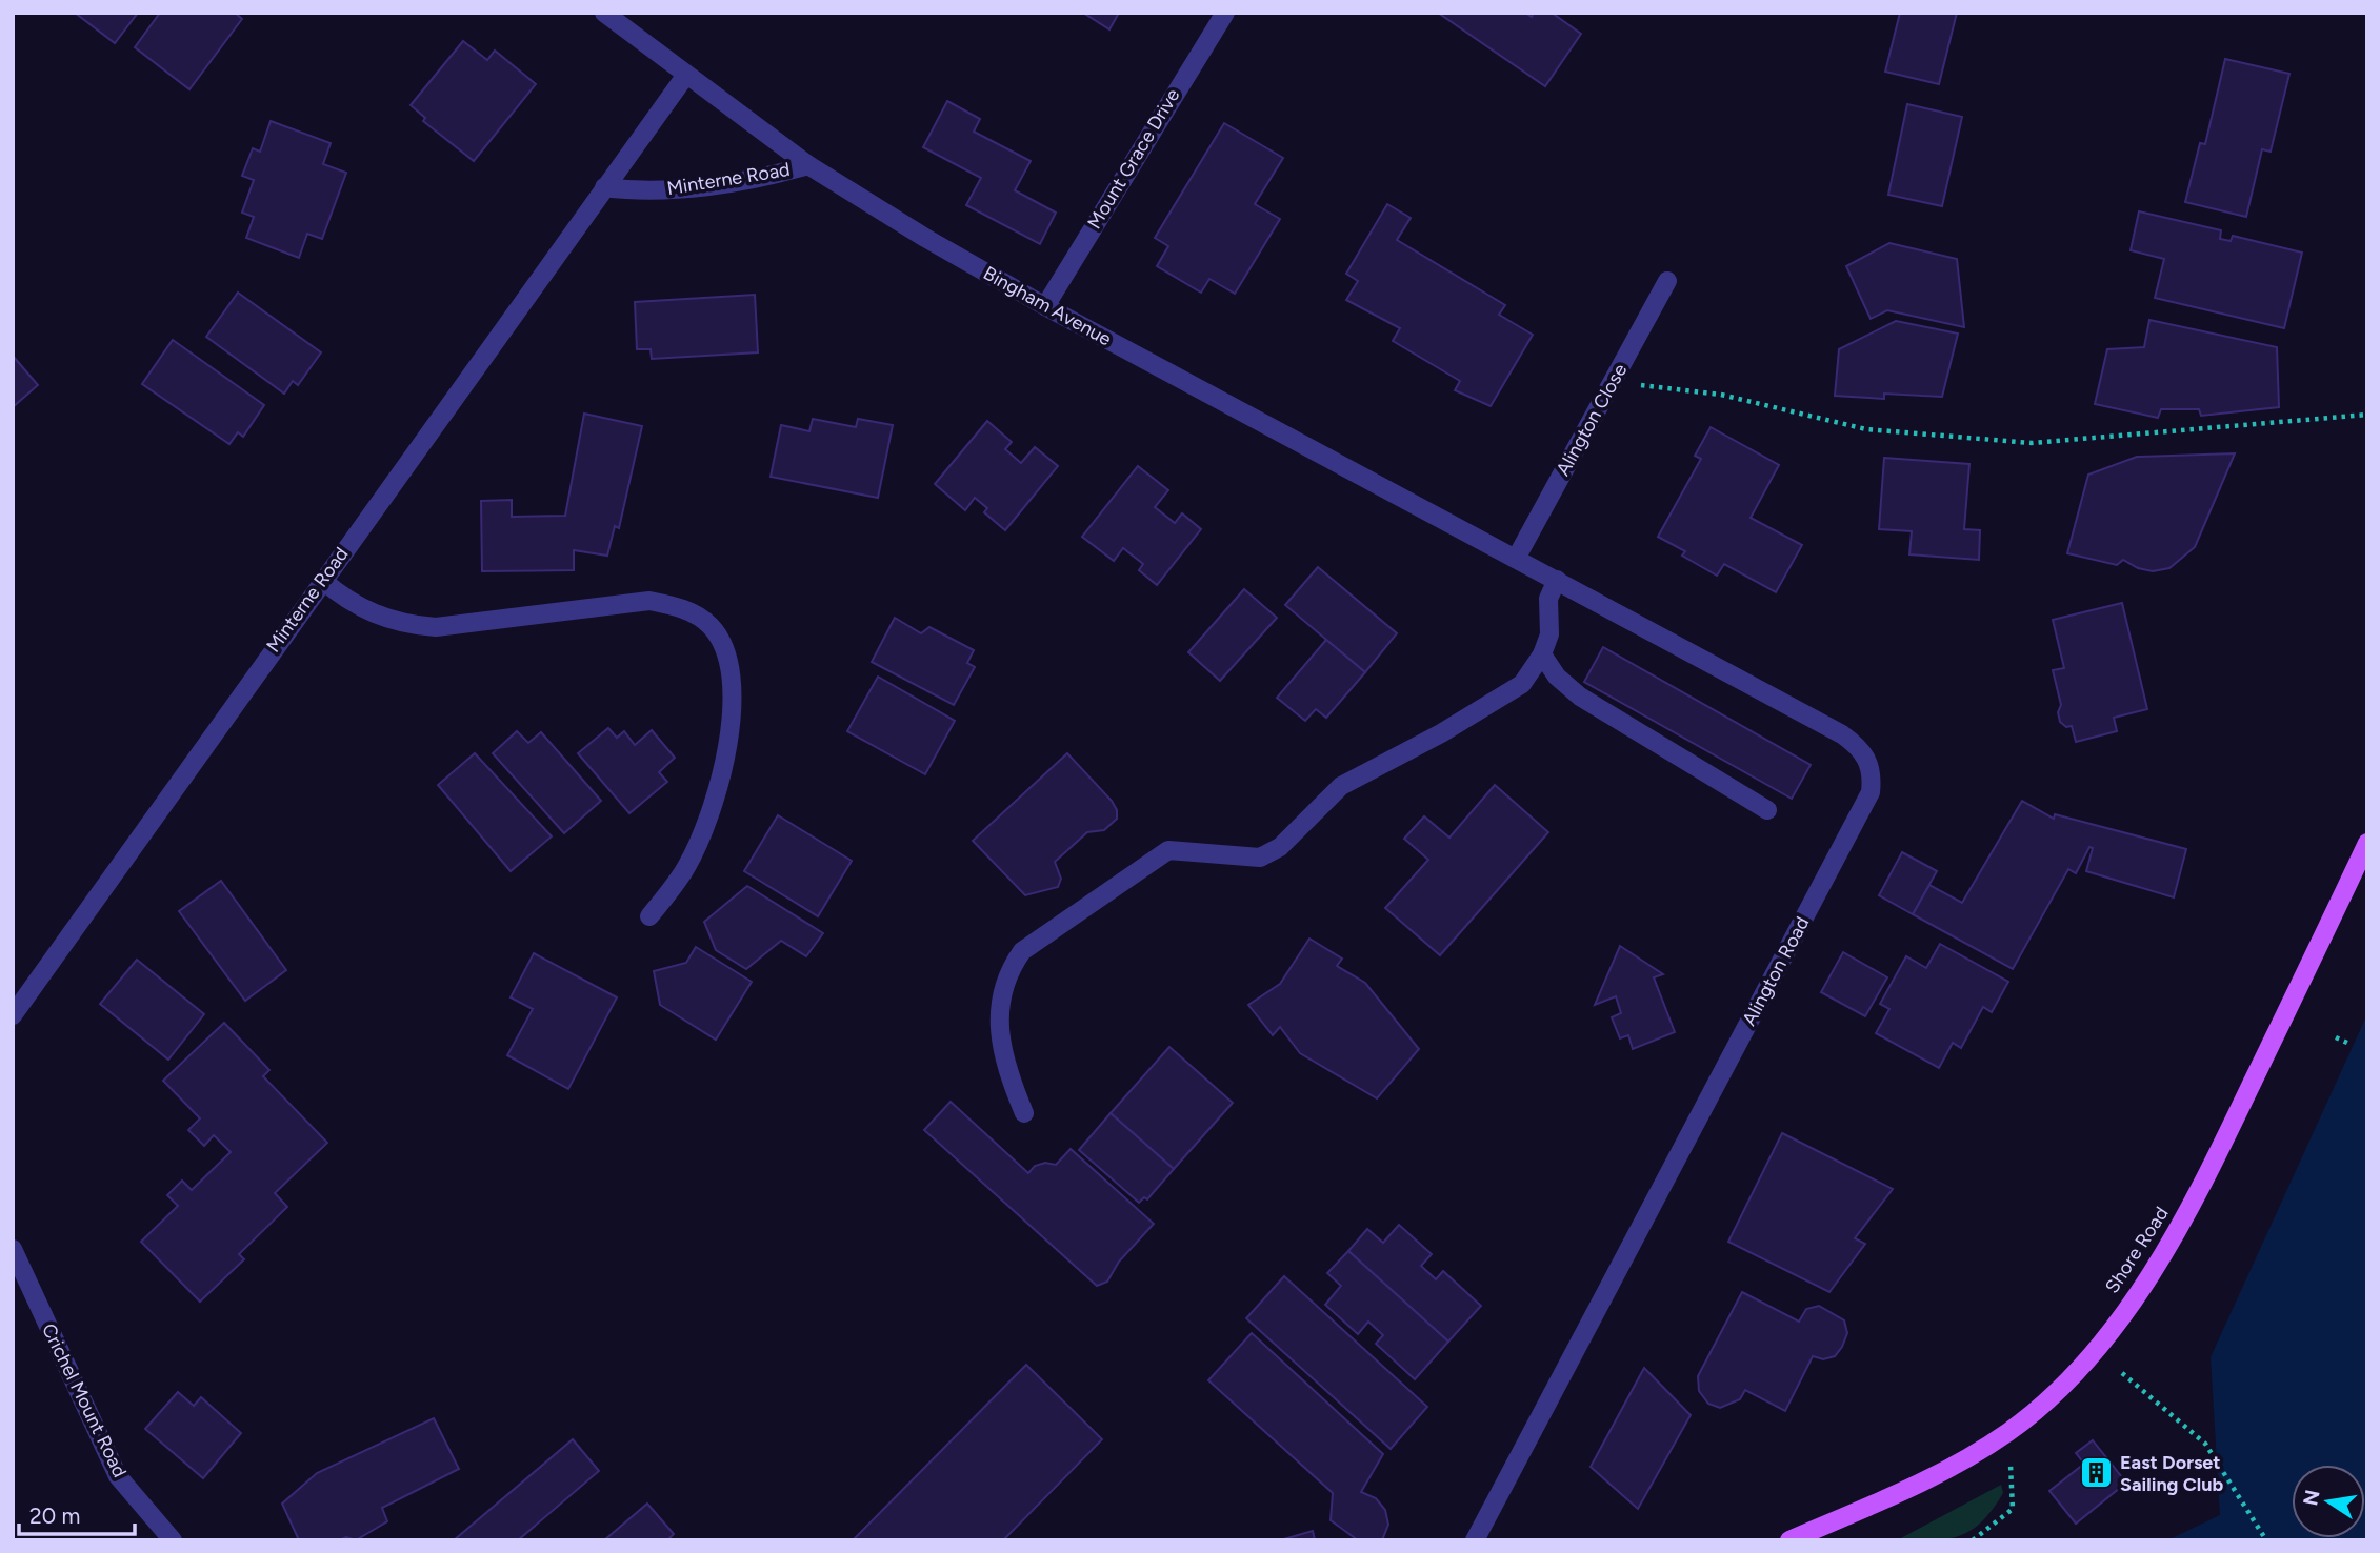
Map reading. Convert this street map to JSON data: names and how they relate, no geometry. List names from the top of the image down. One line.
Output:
{"streets":{"main road":["Shore Road"],"street":["Mount Grace Drive","Minterne Road","Bingham Avenue","Alington Close","Alington Road","Crichel Mount Road"]},"crossings":[["Mount Grace Drive","Bingham Avenue"],["Minterne Road","Bingham Avenue"],["Bingham Avenue","Alington Close"],["Bingham Avenue","Alington Road"],["Alington Close","Alington Road"]],"places":{"building":["East Dorset Sailing Club"]},"scale_bar":"20 m","north":"left"}
